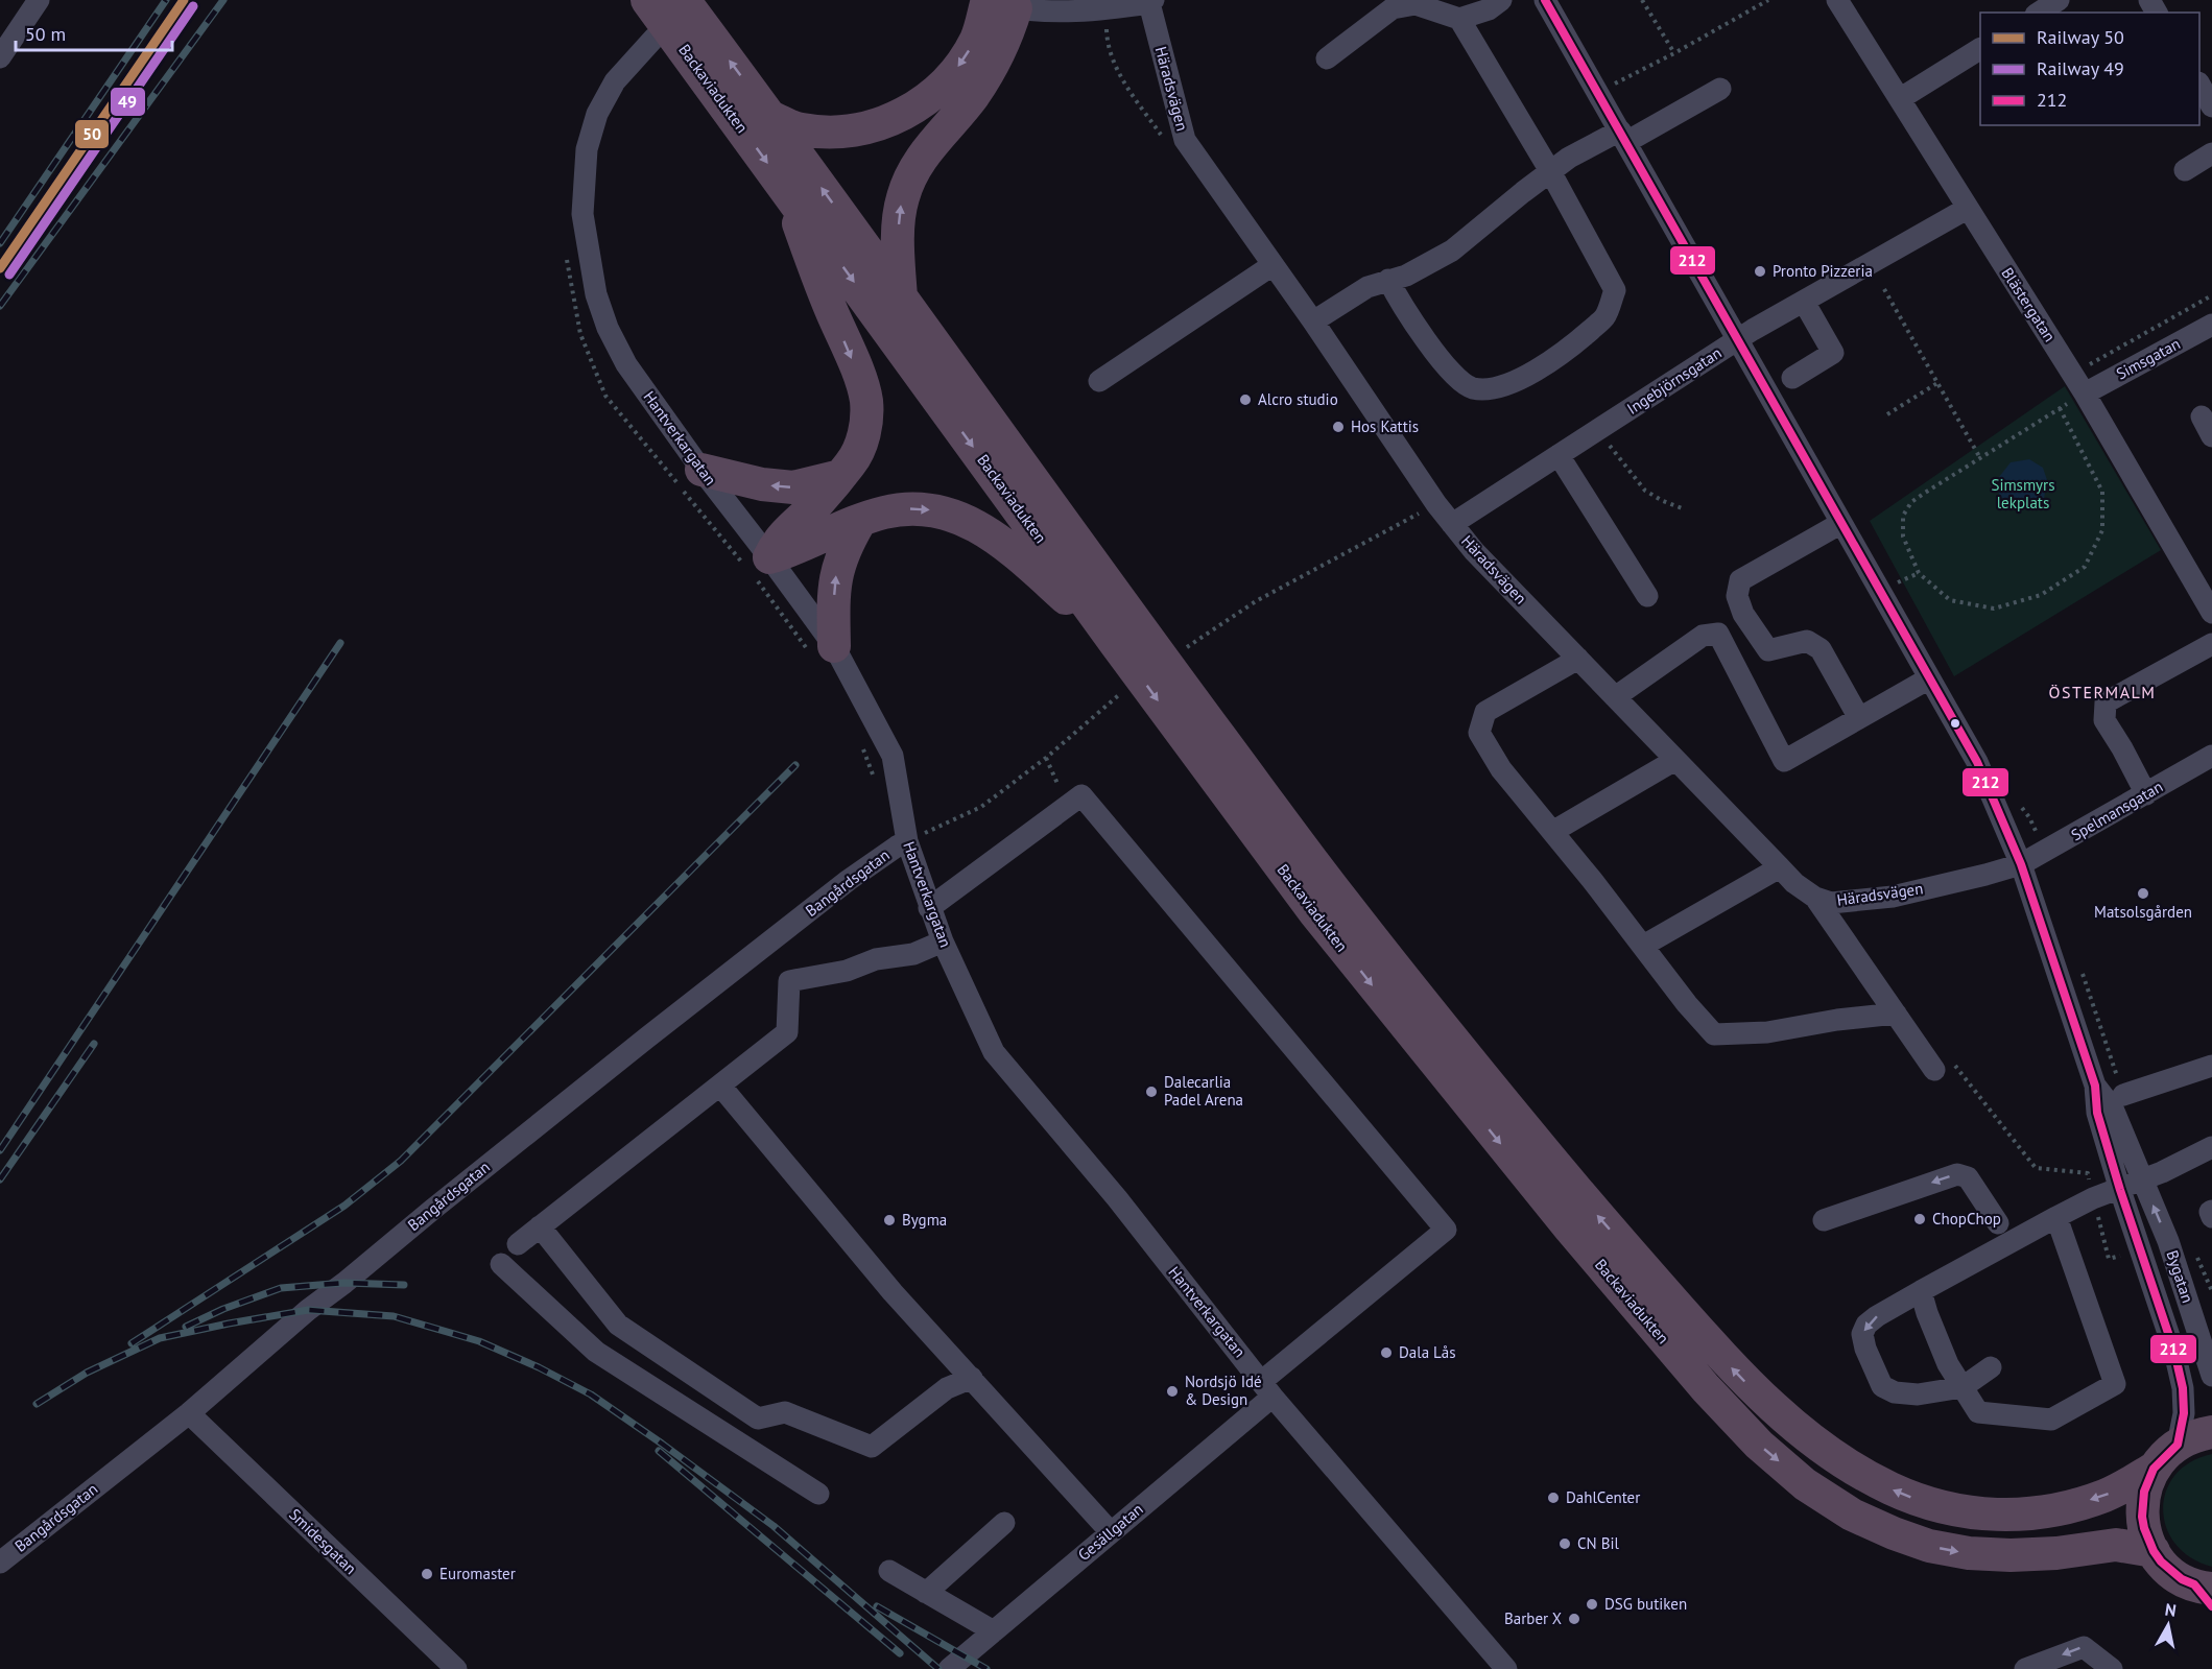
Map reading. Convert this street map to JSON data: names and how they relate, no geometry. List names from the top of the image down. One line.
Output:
{"streets":{"highway":["Backaviadukten"],"street":["Häradsvägen","Blästergatan","Simsgatan","Ingebjörnsgatan","Hantverkargatan","Spelmansgatan","Bangårdsgatan","Bygatan","Gesällgatan","Smidesgatan"]},"crossings":[["Häradsvägen","Ingebjörnsgatan"],["Häradsvägen","Spelmansgatan"],["Häradsvägen","Bygatan"],["Blästergatan","Simsgatan"],["Blästergatan","Ingebjörnsgatan"],["Ingebjörnsgatan","Bygatan"],["Hantverkargatan","Bangårdsgatan"],["Hantverkargatan","Gesällgatan"],["Spelmansgatan","Bygatan"],["Bangårdsgatan","Smidesgatan"]],"districts":["ÖSTERMALM"],"parks":["Simsmyrs lekplats"],"places":["Pronto Pizzeria","Alcro studio","Hos Kattis","Matsolsgården","Dalecarlia Padel Arena","ChopChop","Bygma","Dala Lås","Nordsjö Idé & Design","DahlCenter","CN Bil","Euromaster","DSG butiken","Barber X"],"lines":["rail line 50","transit line 212","rail line 49"],"legend":["Railway 50","Railway 49","212"],"scale_bar":"50 m","north":"top"}
